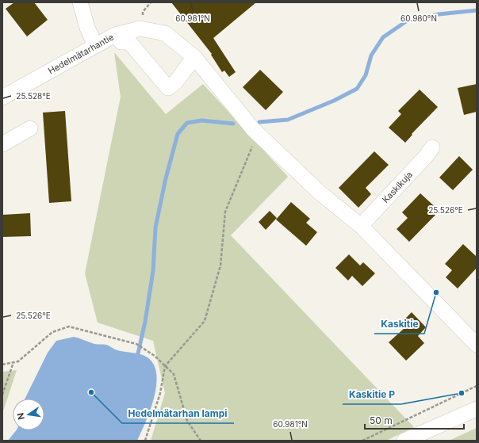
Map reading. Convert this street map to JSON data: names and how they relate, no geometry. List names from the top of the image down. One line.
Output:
{"streets":{"street":["Hedelmätarhantie","Kaskikuja"]},"crossings":[["Hedelmätarhantie","Kaskikuja"]],"places":["Kaskitie","Hedelmätarhan lampi","Kaskitie P"],"scale_bar":"50 m","north":"left","coordinates":["60.981°N","60.980°N","25.528°E","25.526°E"]}
